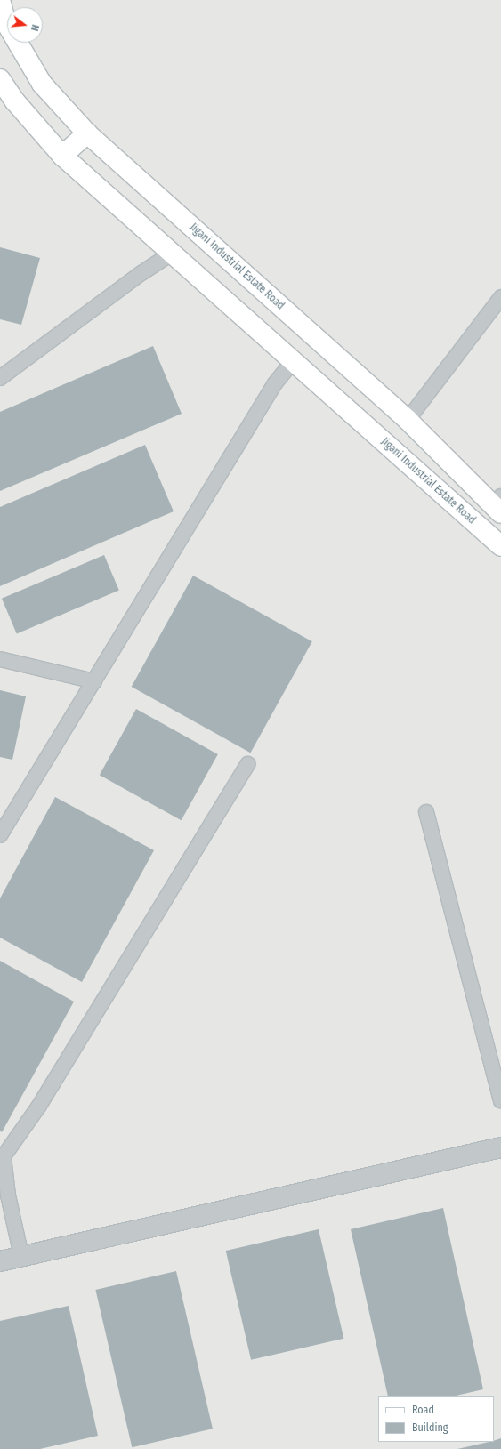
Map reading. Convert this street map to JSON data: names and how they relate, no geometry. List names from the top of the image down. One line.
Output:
{"streets":{"main road":["Jigani Industrial Estate Road"]},"legend":["Road","Building"],"north":"right"}
